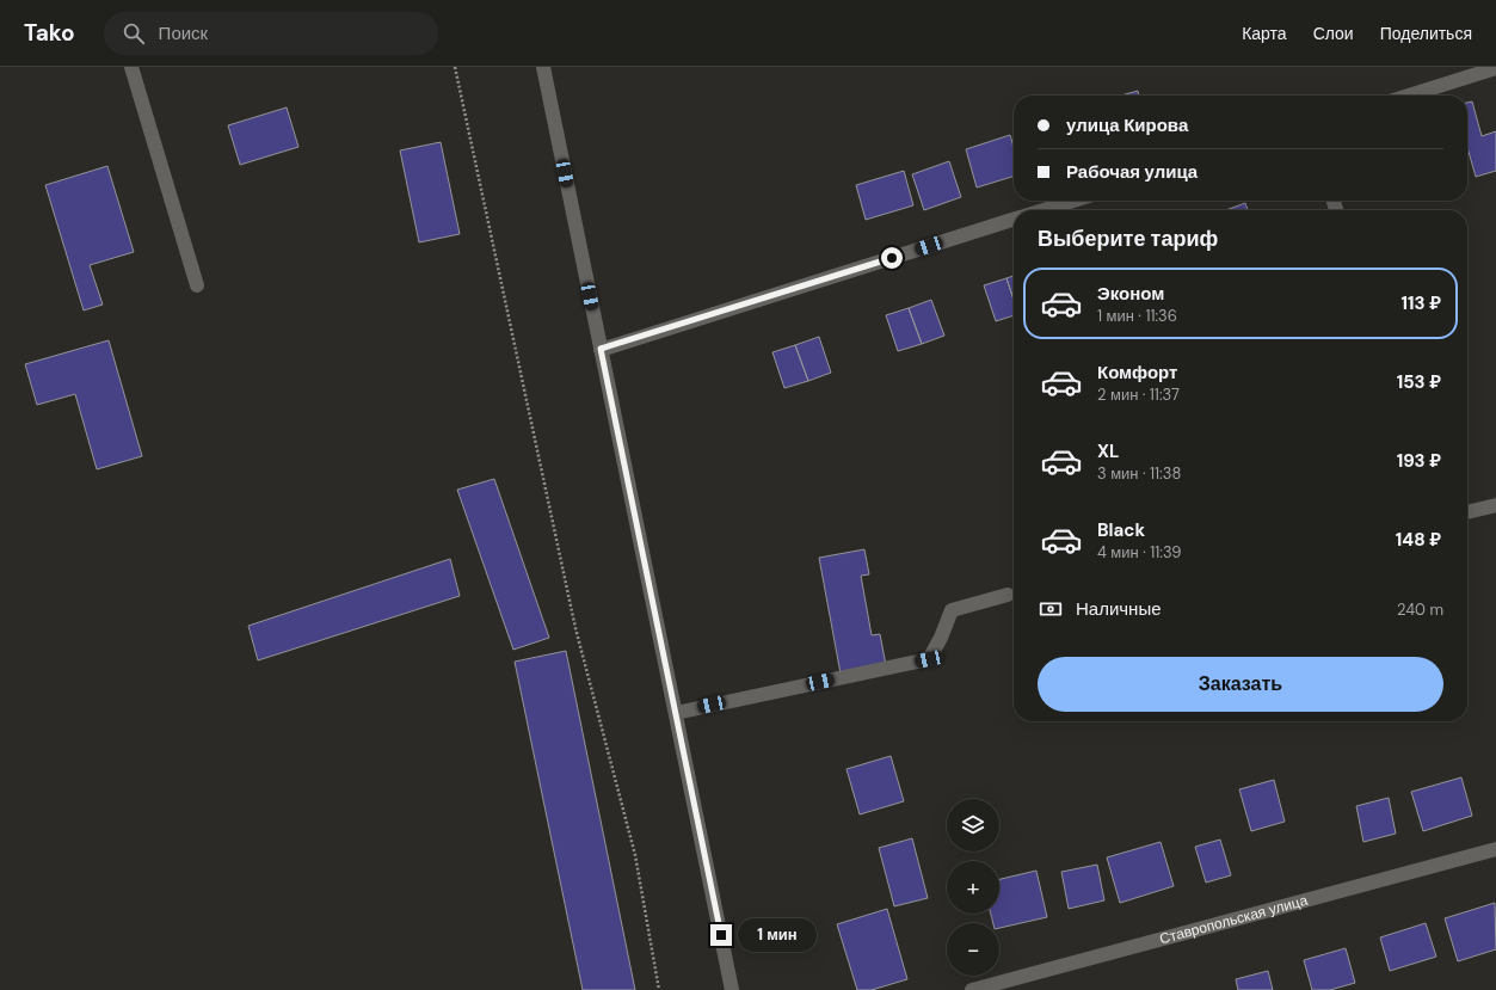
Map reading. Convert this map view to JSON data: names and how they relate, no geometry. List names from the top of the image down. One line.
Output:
{"streets":{"street":["Ставропольская улица"]},"page":{"header":"Tako","search":"Поиск","nav":["Карта","Слои","Поделиться"],"banner":["улица Кирова","Рабочая улица"],"heading":"Выберите тариф","list":[{"name":"Эконом","note":"1 мин · 11:36","value":"113 ₽"},{"name":"Комфорт","note":"2 мин · 11:37","value":"153 ₽"},{"name":"XL","note":"3 мин · 11:38","value":"193 ₽"},{"name":"Black","note":"4 мин · 11:39","value":"148 ₽"}],"pay":["Наличные","240 m"],"buttons":"Заказать","map_buttons":["+","−"],"bubble":"1 мин"}}
